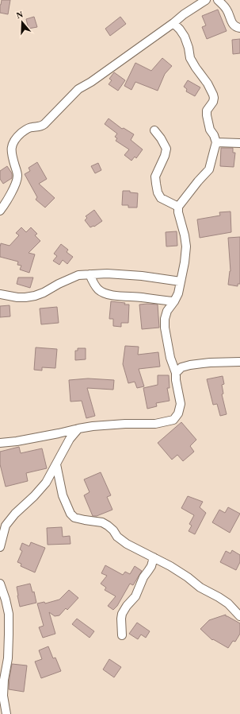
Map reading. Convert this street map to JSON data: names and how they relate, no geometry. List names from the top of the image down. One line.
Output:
{"north":"top"}
